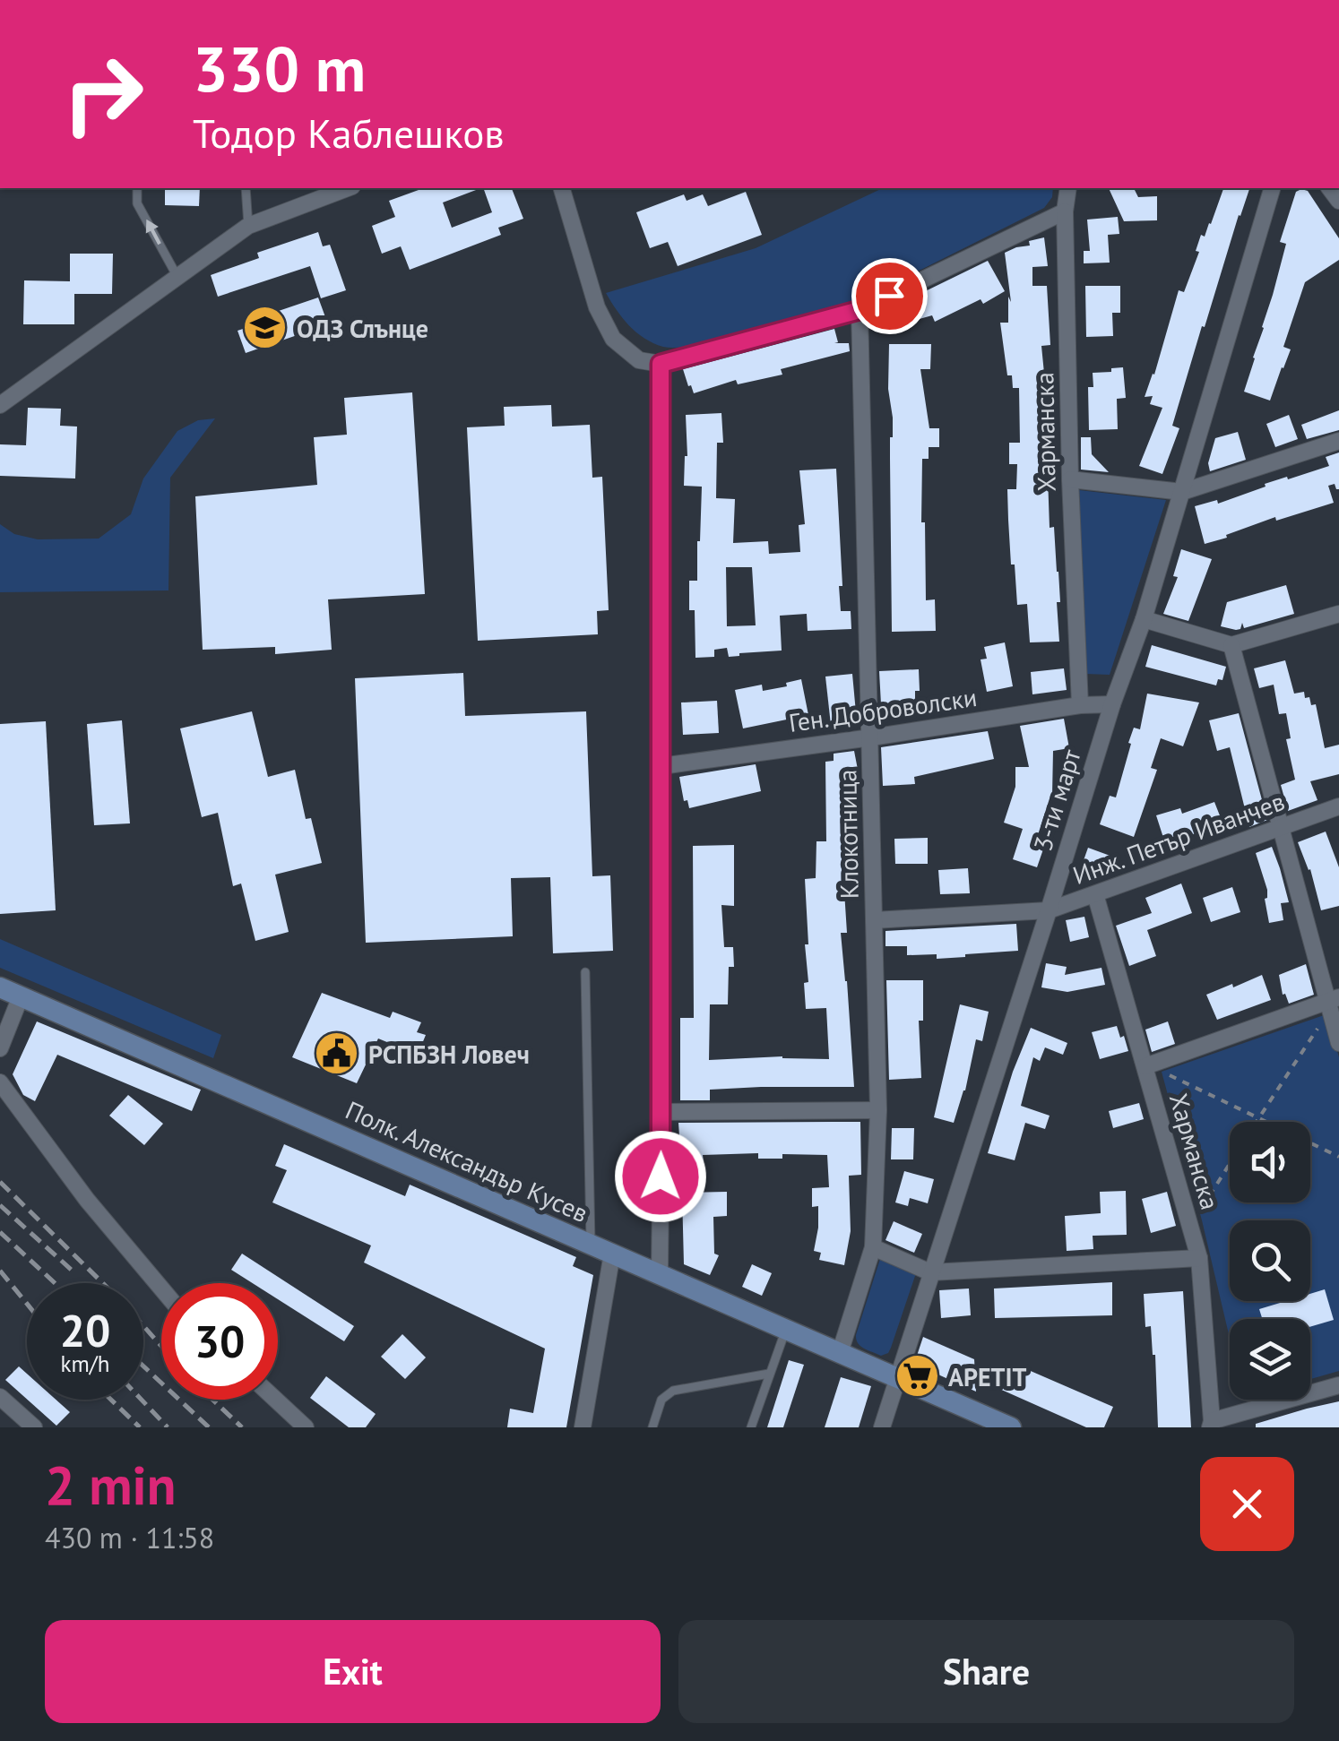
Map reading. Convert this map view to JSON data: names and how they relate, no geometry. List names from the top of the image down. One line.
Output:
{"streets":{"street":["Харманска","Ген. Доброволски","3-ти март","Клокотница","Инж. Петър Иванчев","Полк. Александър Кусев"]},"crossings":[["Харманска","Ген. Доброволски"],["Харманска","Инж. Петър Иванчев"],["Ген. Доброволски","3-ти март"],["Ген. Доброволски","Клокотница"],["3-ти март","Инж. Петър Иванчев"],["3-ти март","Полк. Александър Кусев"],["Клокотница","Инж. Петър Иванчев"],["Клокотница","Полк. Александър Кусев"]],"places":{"school or university":["ОДЗ Слънце"],"public building":["РСПБЗН Ловеч"],"supermarket":["APETIT"]},"page":{"turn":["330 m","Тодор Каблешков"],"speed":"20 km/h","limit":"30","heading":["2 min","430 m · 11:58"],"buttons":["Exit","Share"]}}
